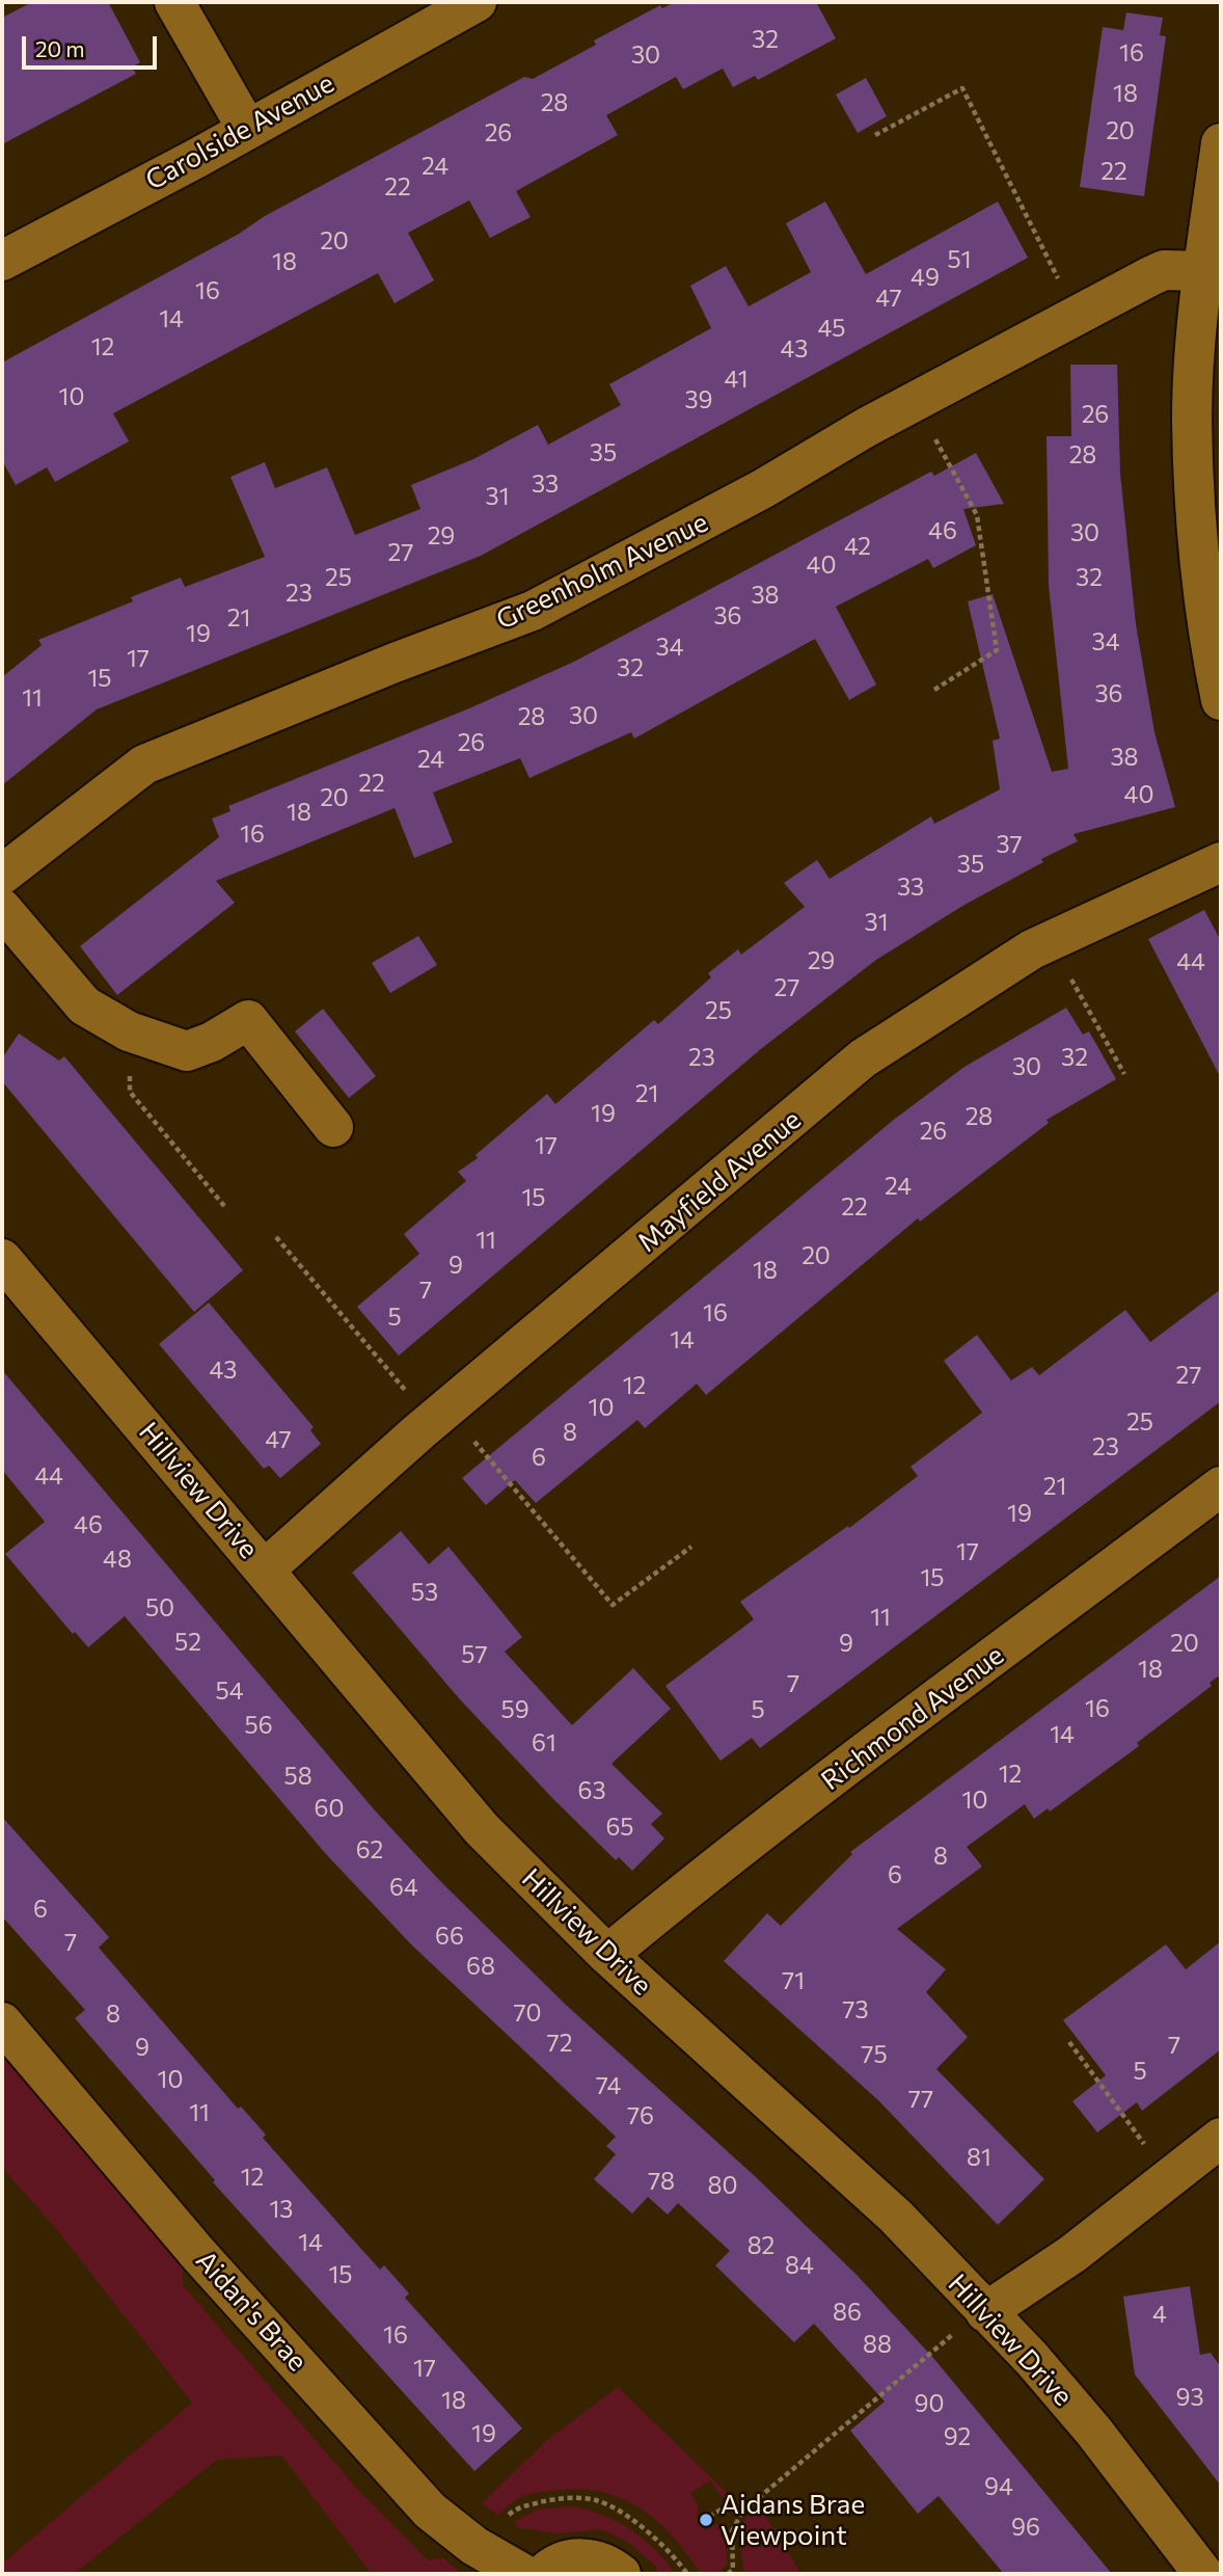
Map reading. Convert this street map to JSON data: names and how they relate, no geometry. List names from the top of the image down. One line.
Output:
{"streets":{"street":["Carolside Avenue","Greenholm Avenue","Mayfield Avenue","Hillview Drive","Richmond Avenue","Aidan's Brae"]},"crossings":[["Mayfield Avenue","Hillview Drive"],["Hillview Drive","Richmond Avenue"]],"places":["Aidans Brae Viewpoint"],"house_numbers":["32","16","30","18","28","20","26","24","22","22","20","51","18","49","16","47","14","45","12","43","41","10","39","26","35","28","33","31","46","30","29","42","27","40","25","32","23","38","36","21","19","34","34","17","32","15","36","11","30","28","26","38","24","22","40","20","18","16","37","35","33","31","29","44","27","25","23","32","30","21","19","28","26","17","24","15","22","11","20","9","18","7","16","5","14","43","27","12","10","25","8","47","23","6","44","21","19","46","17","48","15","53","50","11","52","9","20","57","18","7","54","16","59","5","56","14","61","12","58","63","10","60","65","62","8","6","64","6","66","7","68","71","73","70","8","72","7","9","75","5","10","74","77","11","76","81","12","78","80","13","14","82","84","15","86","4","16","88","17","93","18","90","19","92","94","96"],"scale_bar":"20 m"}
